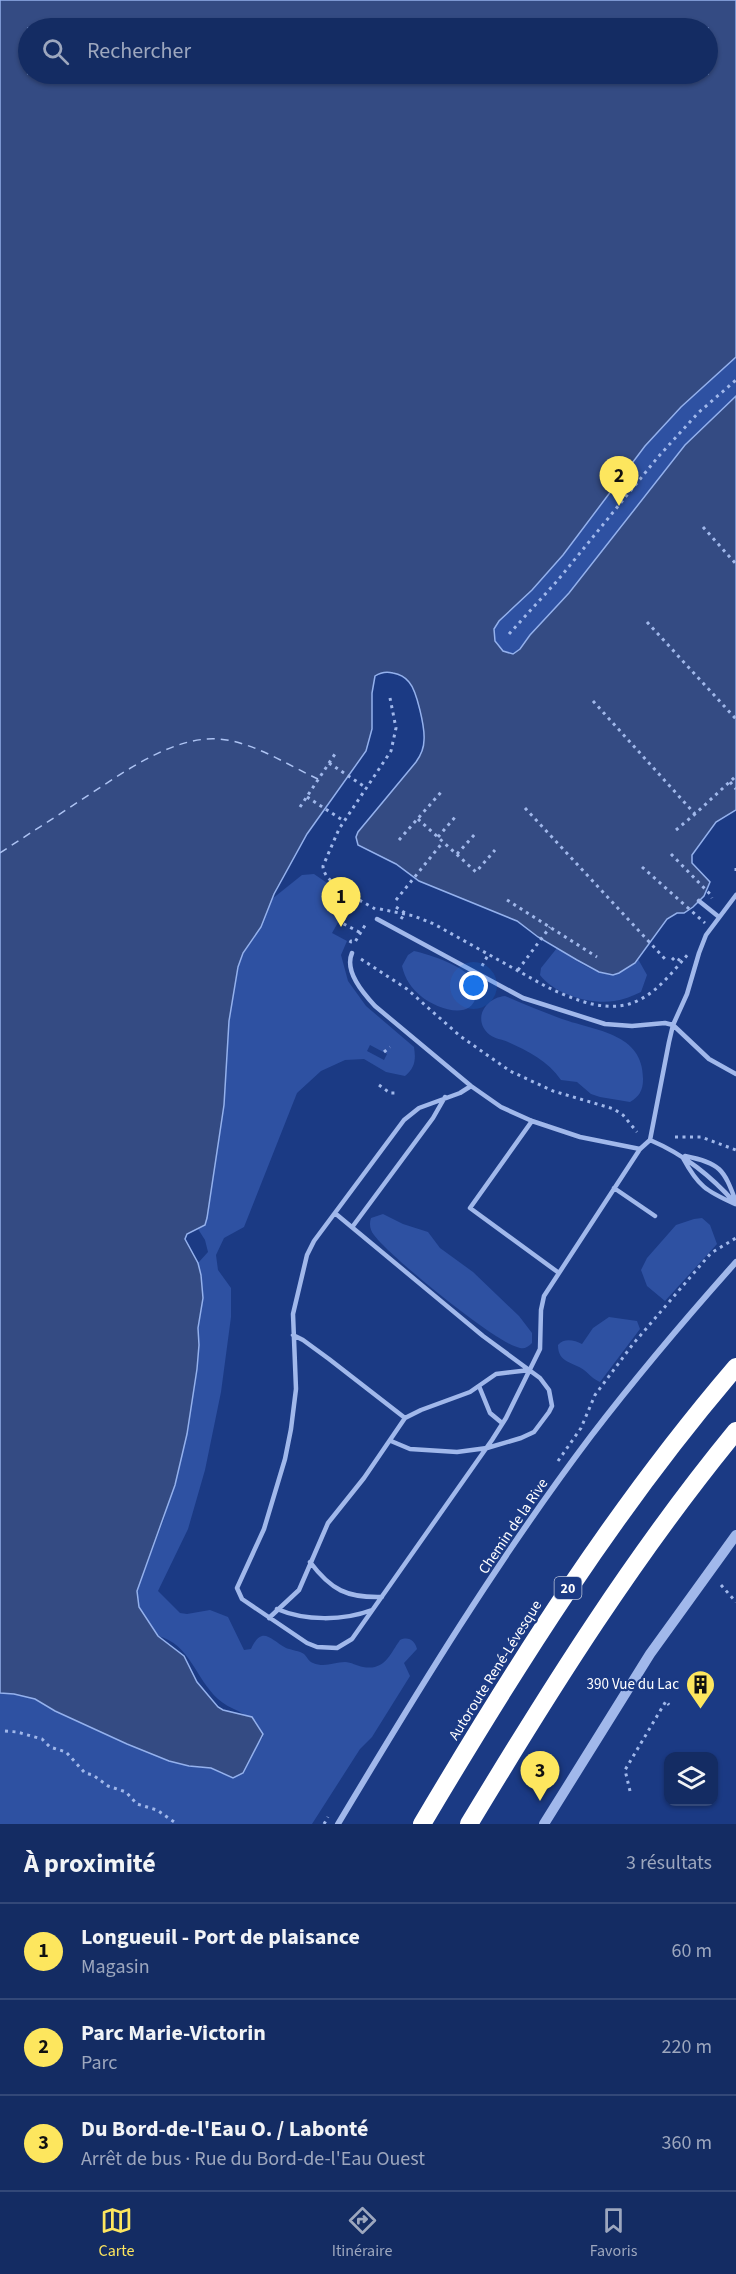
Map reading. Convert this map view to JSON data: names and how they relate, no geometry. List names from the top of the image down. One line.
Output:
{"streets":{"highway":["20","Autoroute René-Lévesque"],"street":["Chemin de la Rive"]},"places":{"building":["390 Vue du Lac"]},"page":{"search":"Rechercher","pins":["2","1","3"],"heading":["À proximité","3 résultats"],"list":[{"mark":"1","name":"Longueuil - Port de plaisance","note":"Magasin","value":"60 m"},{"mark":"2","name":"Parc Marie-Victorin","note":"Parc","value":"220 m"},{"mark":"3","name":"Du Bord-de-l'Eau O. / Labonté","note":"Arrêt de bus · Rue du Bord-de-l'Eau Ouest","value":"360 m"}],"nav":["Carte","Itinéraire","Favoris"]}}
